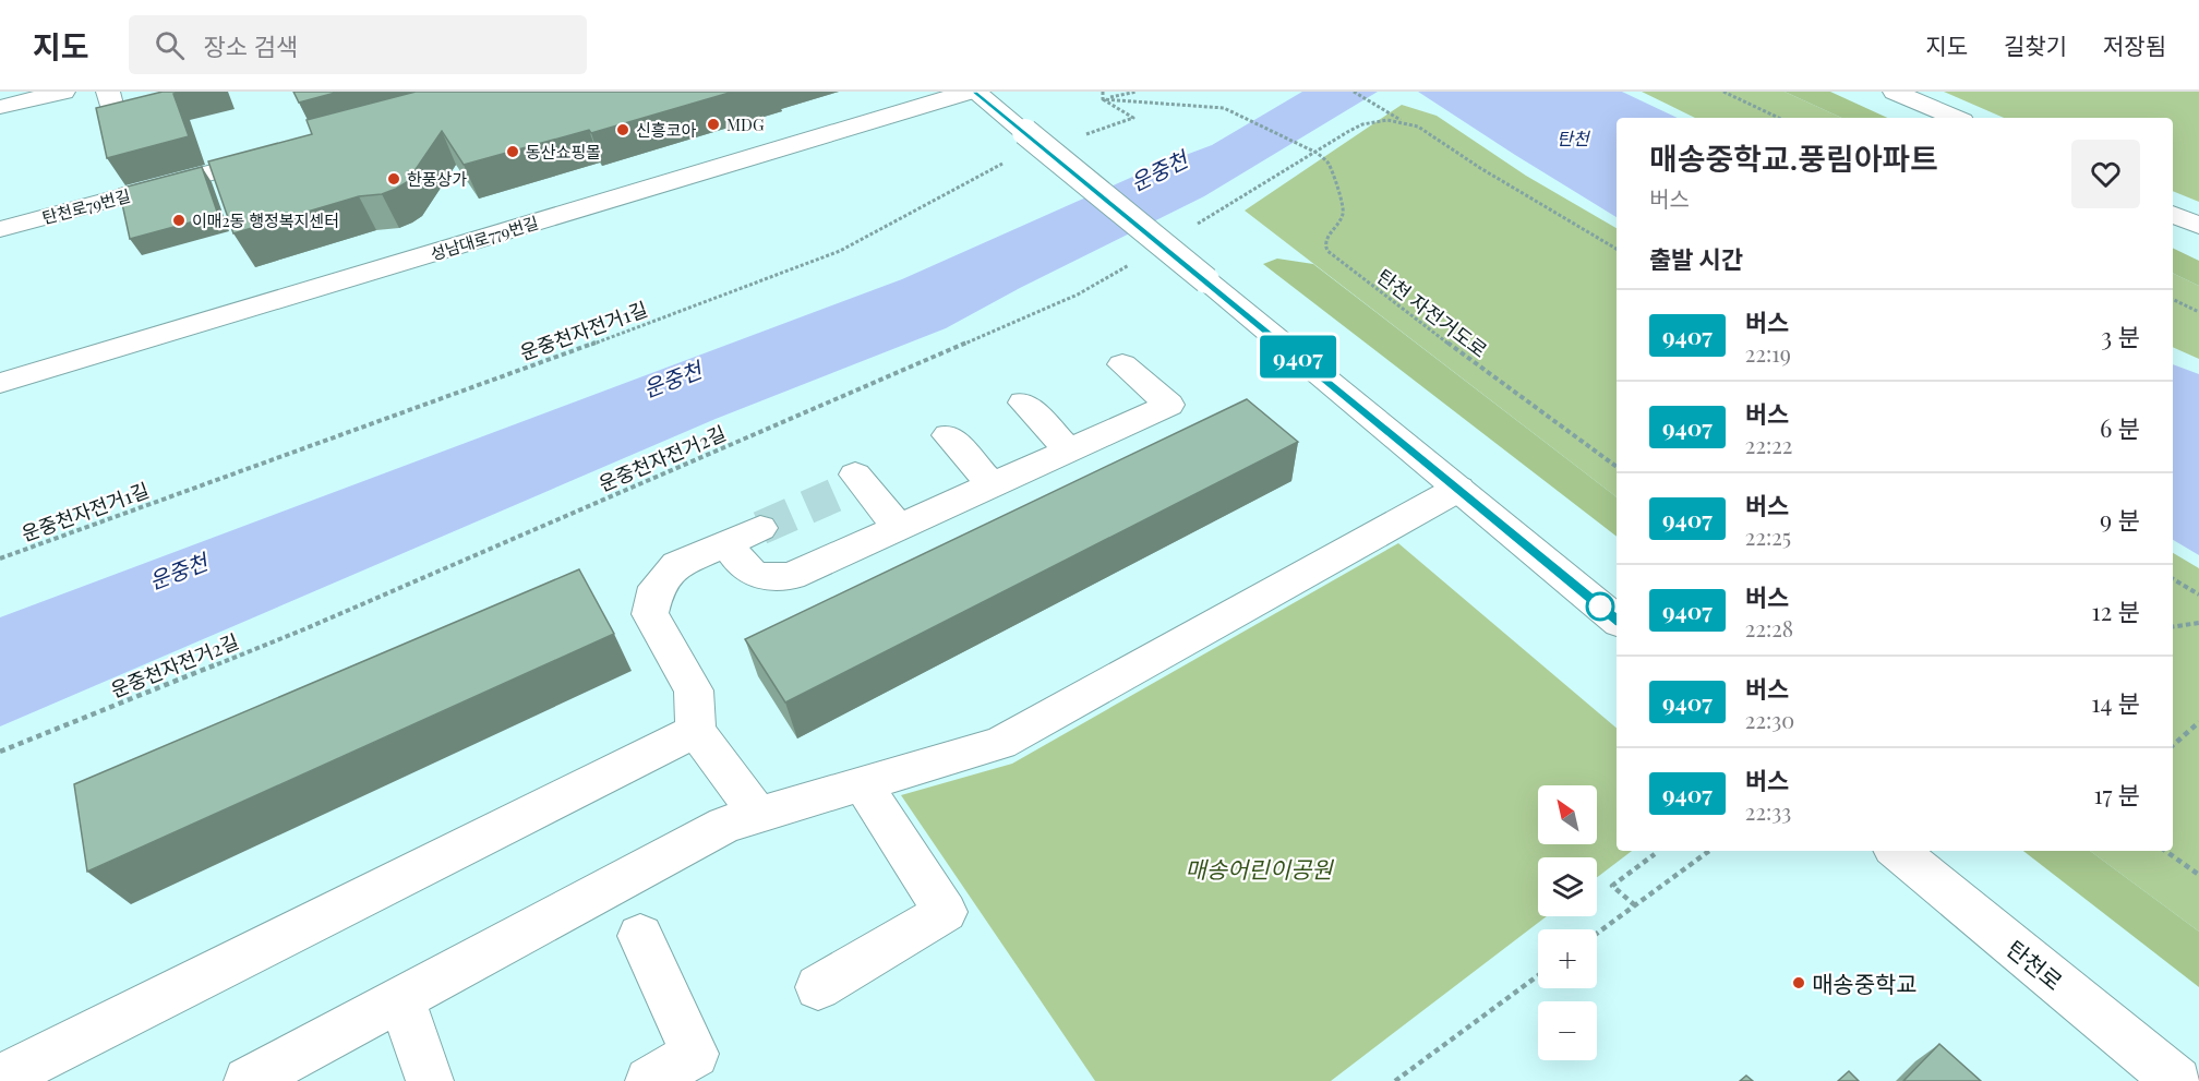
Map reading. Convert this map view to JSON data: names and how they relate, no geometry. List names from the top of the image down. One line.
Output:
{"streets":{"main road":["탄천로79번길","성남대로779번길","탄천로"],"path":["탄천 자전거도로","운중천자전거1길","운중천자전거2길"]},"water":["탄천","운중천"],"parks":["매송어린이공원"],"places":["MDG","신흥코아","동산쇼핑몰","한풍상가","이매2동 행정복지센터","매송중학교"],"lines":["bus line 9407"],"north":"top left","page":{"header":"지도","search":"장소 검색","nav":["지도","길찾기","저장됨"],"on_map":"9407","heading":[["매송중학교.풍림아파트","버스"],"출발 시간"],"list":[{"mark":"9407","name":"버스","note":"22:19","value":"3 분"},{"mark":"9407","name":"버스","note":"22:22","value":"6 분"},{"mark":"9407","name":"버스","note":"22:25","value":"9 분"},{"mark":"9407","name":"버스","note":"22:28","value":"12 분"},{"mark":"9407","name":"버스","note":"22:30","value":"14 분"},{"mark":"9407","name":"버스","note":"22:33","value":"17 분"}],"map_buttons":["+","−"]}}
